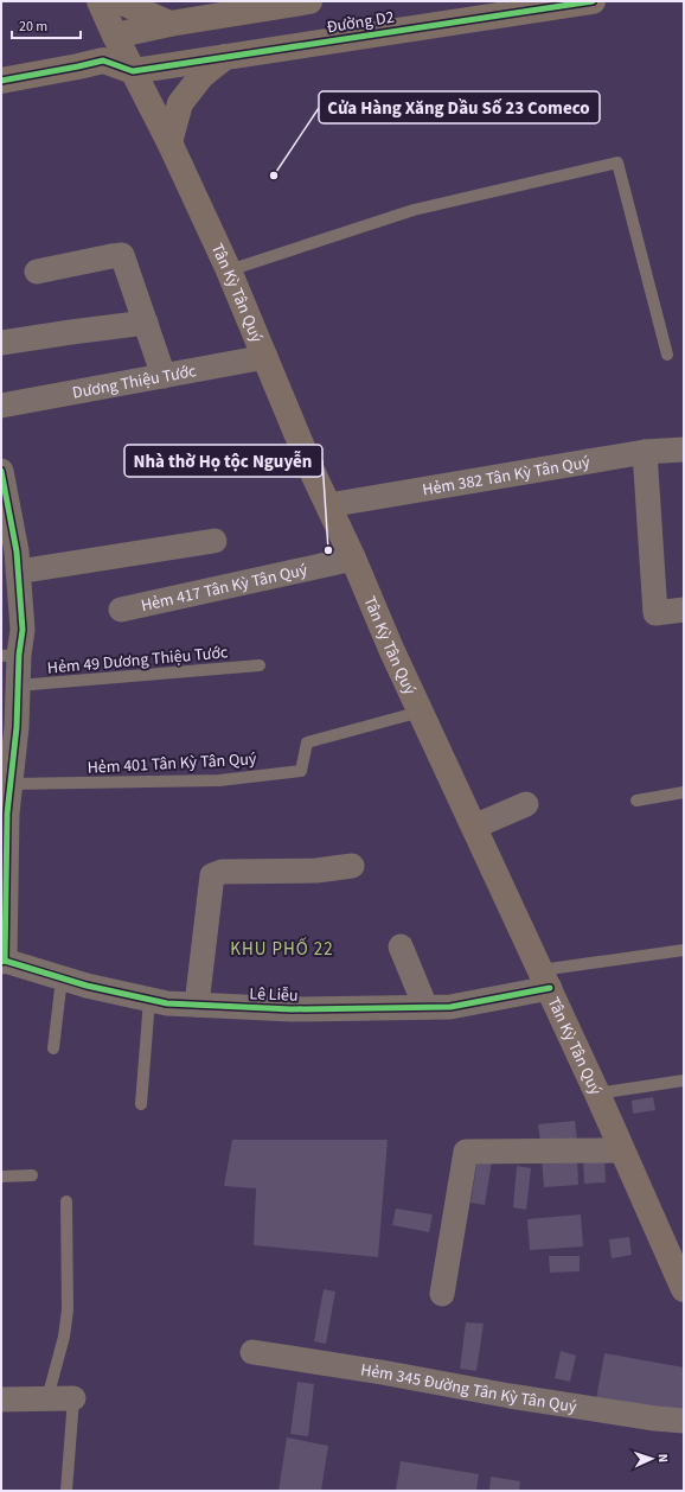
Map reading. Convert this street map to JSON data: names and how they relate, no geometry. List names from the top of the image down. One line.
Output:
{"streets":{"main road":["Đường D2","Tân Kỳ Tân Quý"],"street":["Dương Thiệu Tước","Hẻm 382 Tân Kỳ Tân Quý","Hẻm 417 Tân Kỳ Tân Quý","Lê Liễu","Hẻm 345 Đường Tân Kỳ Tân Quý"],"lane":["Hẻm 49 Dương Thiệu Tước","Hẻm 401 Tân Kỳ Tân Quý"]},"crossings":[["Đường D2","Tân Kỳ Tân Quý"],["Tân Kỳ Tân Quý","Dương Thiệu Tước"],["Tân Kỳ Tân Quý","Hẻm 382 Tân Kỳ Tân Quý"],["Tân Kỳ Tân Quý","Hẻm 417 Tân Kỳ Tân Quý"],["Tân Kỳ Tân Quý","Hẻm 401 Tân Kỳ Tân Quý"],["Tân Kỳ Tân Quý","Lê Liễu"]],"districts":["KHU PHỐ 22"],"places":["Cửa Hàng Xăng Dầu Số 23 Comeco","Nhà thờ Họ tộc Nguyễn"],"scale_bar":"20 m","north":"right"}
